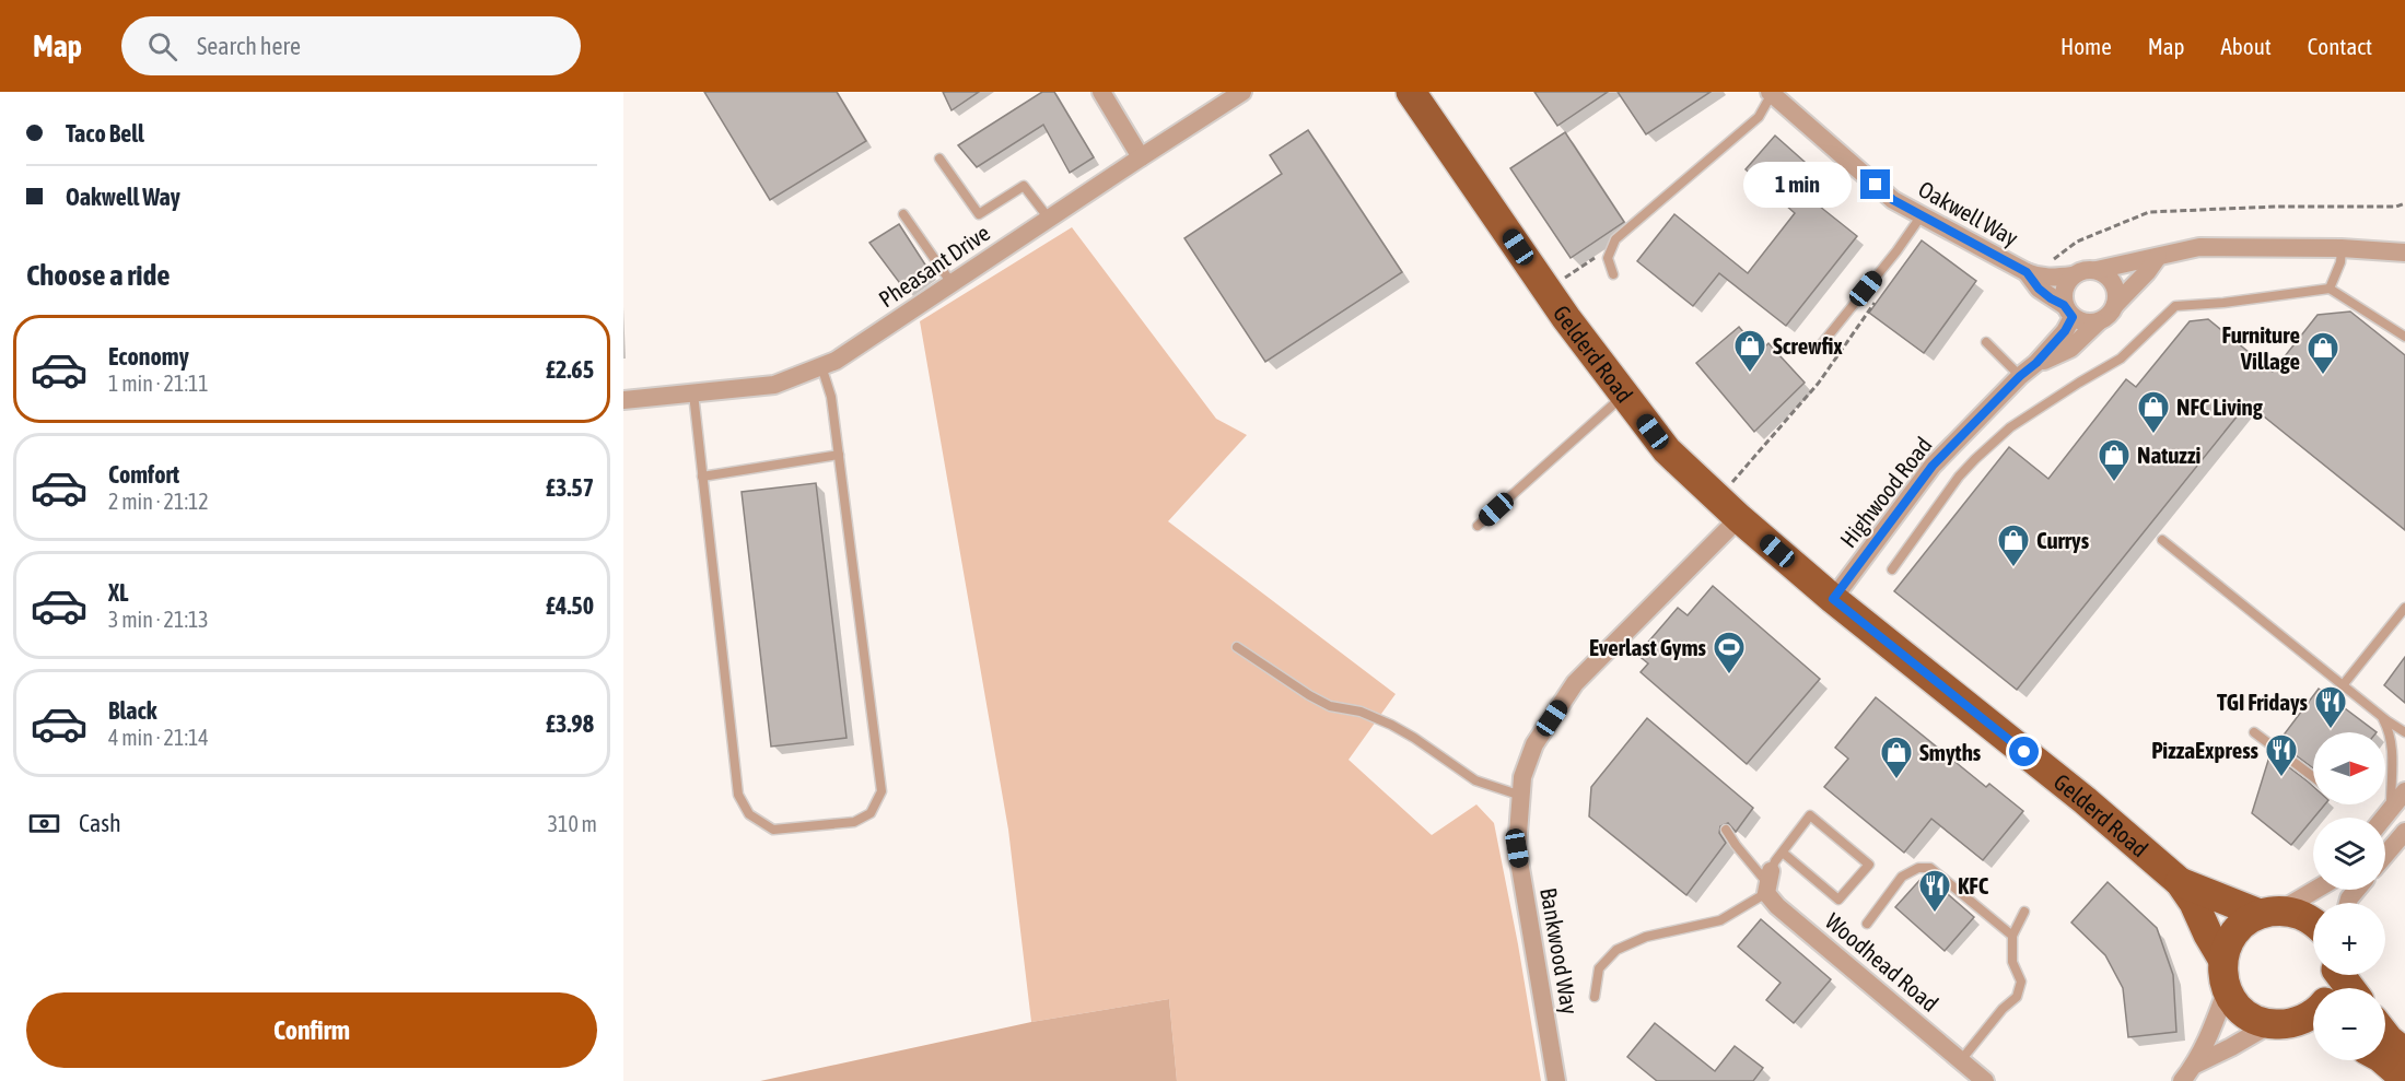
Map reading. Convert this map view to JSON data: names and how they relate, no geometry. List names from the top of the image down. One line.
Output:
{"streets":{"main road":["Gelderd Road"],"street":["Oakwell Way","Pheasant Drive","Highwood Road","Bankwood Way","Woodhead Road"]},"crossings":[["Oakwell Way","Highwood Road"],["Gelderd Road","Highwood Road"],["Gelderd Road","Bankwood Way"]],"places":{"shop":["Screwfix","Furniture Village","NFC Living","Natuzzi","Currys","Smyths"],"sports":["Everlast Gyms"],"restaurant":["TGI Fridays","PizzaExpress","KFC"]},"north":"right","page":{"header":"Map","search":"Search here","nav":["Home","Map","About","Contact"],"banner":["Taco Bell","Oakwell Way"],"bubble":"1 min","heading":"Choose a ride","list":[{"name":"Economy","note":"1 min · 21:11","value":"£2.65"},{"name":"Comfort","note":"2 min · 21:12","value":"£3.57"},{"name":"XL","note":"3 min · 21:13","value":"£4.50"},{"name":"Black","note":"4 min · 21:14","value":"£3.98"}],"map_buttons":["+","−"],"pay":["Cash","310 m"],"buttons":"Confirm"}}
